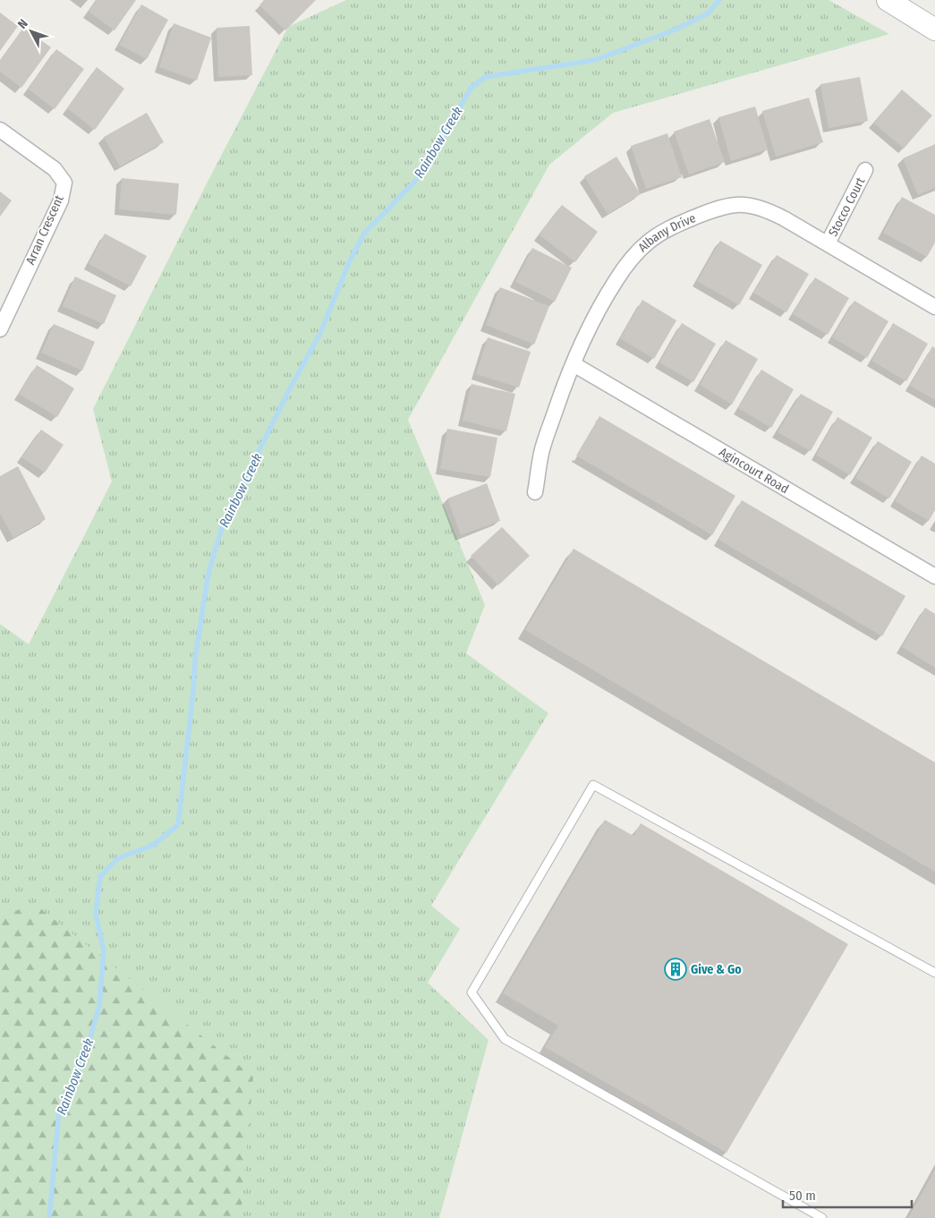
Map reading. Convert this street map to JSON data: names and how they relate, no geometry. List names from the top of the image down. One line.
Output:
{"streets":{"street":["Stocco Court","Arran Crescent","Albany Drive","Agincourt Road"]},"crossings":[["Stocco Court","Albany Drive"],["Albany Drive","Agincourt Road"]],"water":["Rainbow Creek"],"places":{"building":["Give & Go"]},"scale_bar":"50 m","north":"top left"}
